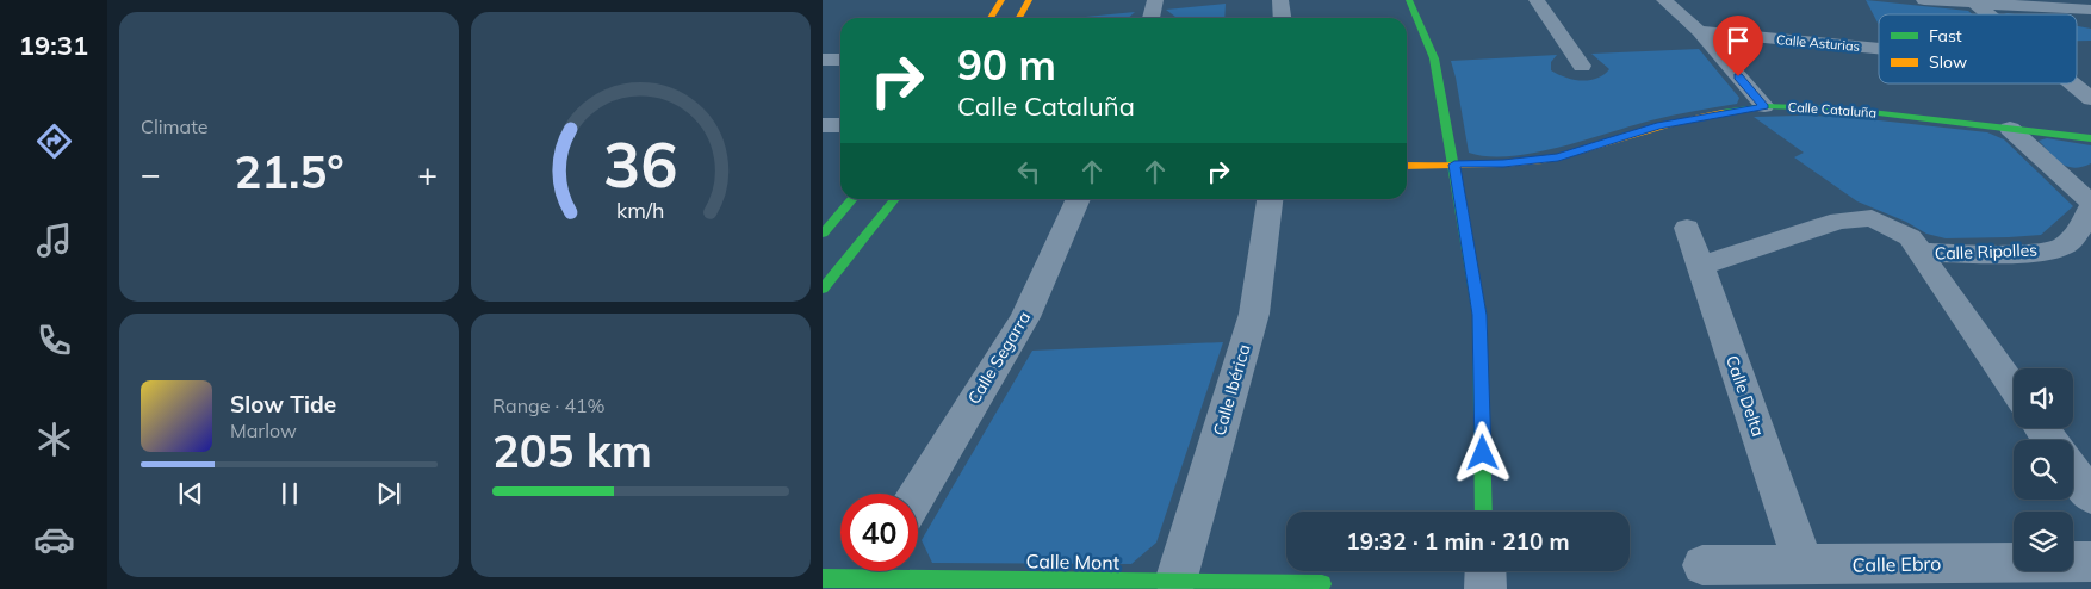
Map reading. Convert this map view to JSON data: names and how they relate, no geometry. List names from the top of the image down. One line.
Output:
{"streets":{"street":["Calle Asturias","Calle Cataluña","Calle Ripolles","Calle Segarra","Calle Ibérica","Calle Delta","Calle Mont","Calle Ebro"]},"crossings":[["Calle Ripolles","Calle Delta"],["Calle Ibérica","Calle Mont"],["Calle Delta","Calle Ebro"]],"legend":["Fast","Slow"],"page":{"tabs":"19:31","tile":["Climate",["Range · 41%","205 km"]],"turn":["90 m","Calle Cataluña"],"heat":["−","21.5°","+"],"song":["Slow Tide","Marlow"],"limit":"40","trip":"19:32 · 1 min · 210 m","gauge":["36","km/h"]}}
